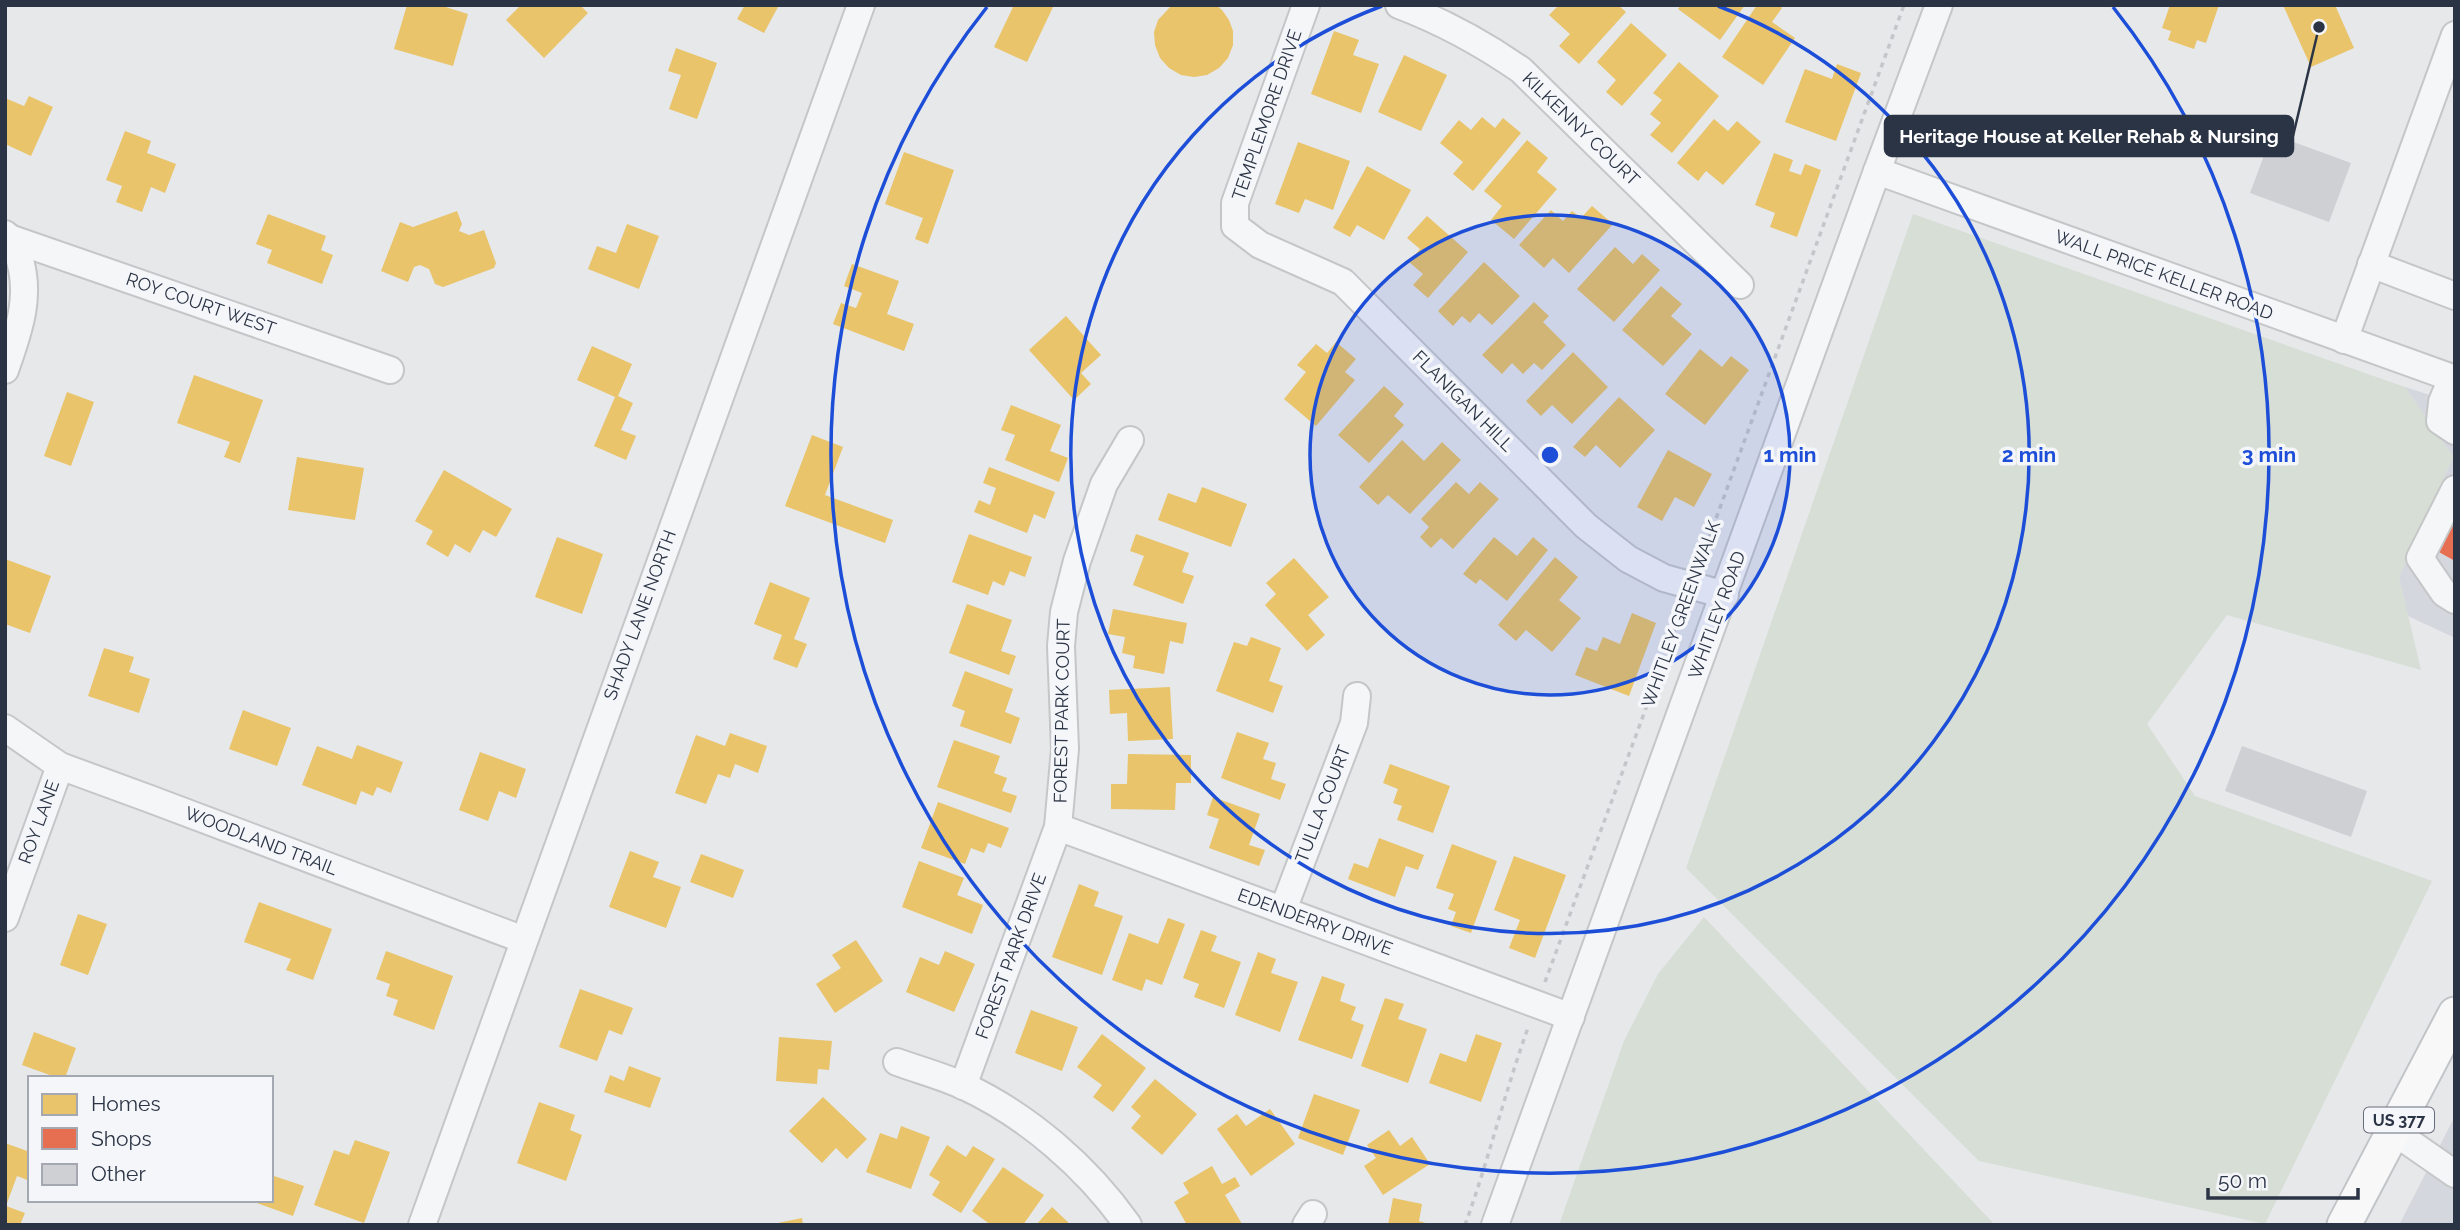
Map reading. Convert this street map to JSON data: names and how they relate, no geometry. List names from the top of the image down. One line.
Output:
{"streets":{"main road":["US 377"],"street":["TEMPLEMORE DRIVE","KILKENNY COURT","WALL PRICE KELLER ROAD","ROY COURT WEST","FLANIGAN HILL","SHADY LANE NORTH","WHITLEY ROAD","FOREST PARK COURT","TULLA COURT","ROY LANE","WOODLAND TRAIL","EDENDERRY DRIVE","FOREST PARK DRIVE"],"path":["WHITLEY GREENWALK"]},"crossings":[["TEMPLEMORE DRIVE","FLANIGAN HILL"],["WALL PRICE KELLER ROAD","WHITLEY ROAD"],["FLANIGAN HILL","WHITLEY GREENWALK"],["FLANIGAN HILL","WHITLEY ROAD"],["WHITLEY GREENWALK","EDENDERRY DRIVE"],["SHADY LANE NORTH","WOODLAND TRAIL"],["WHITLEY ROAD","EDENDERRY DRIVE"],["FOREST PARK COURT","EDENDERRY DRIVE"],["FOREST PARK COURT","FOREST PARK DRIVE"],["TULLA COURT","EDENDERRY DRIVE"],["ROY LANE","WOODLAND TRAIL"],["EDENDERRY DRIVE","FOREST PARK DRIVE"]],"places":["Heritage House at Keller Rehab & Nursing"],"legend":["Homes","Shops","Other"],"scale_bar":"50 m","rings":["1 min","2 min","3 min"]}
